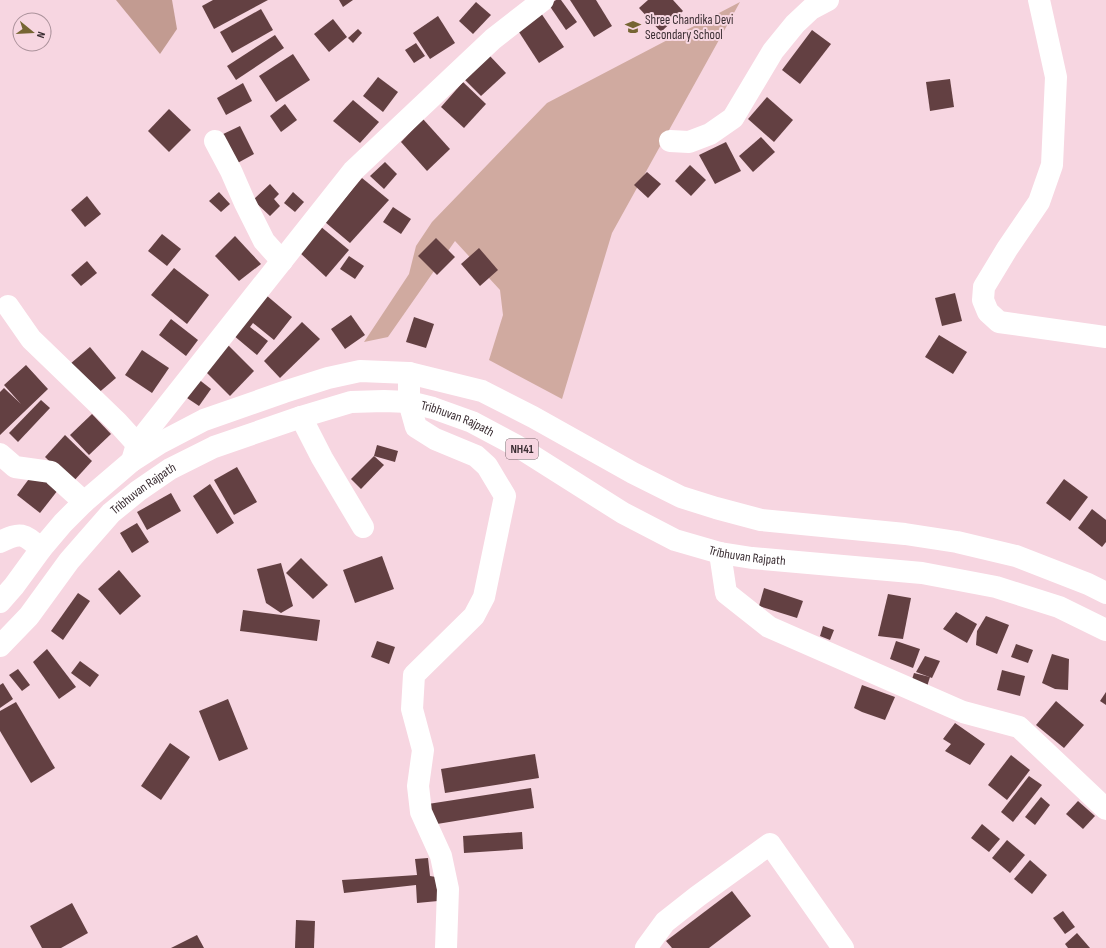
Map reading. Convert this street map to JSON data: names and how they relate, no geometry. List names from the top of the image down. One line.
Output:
{"streets":{"main road":["Tribhuvan Rajpath","NH41"]},"places":{"school or university":["Shree Chandika Devi Secondary School"]},"north":"right"}
